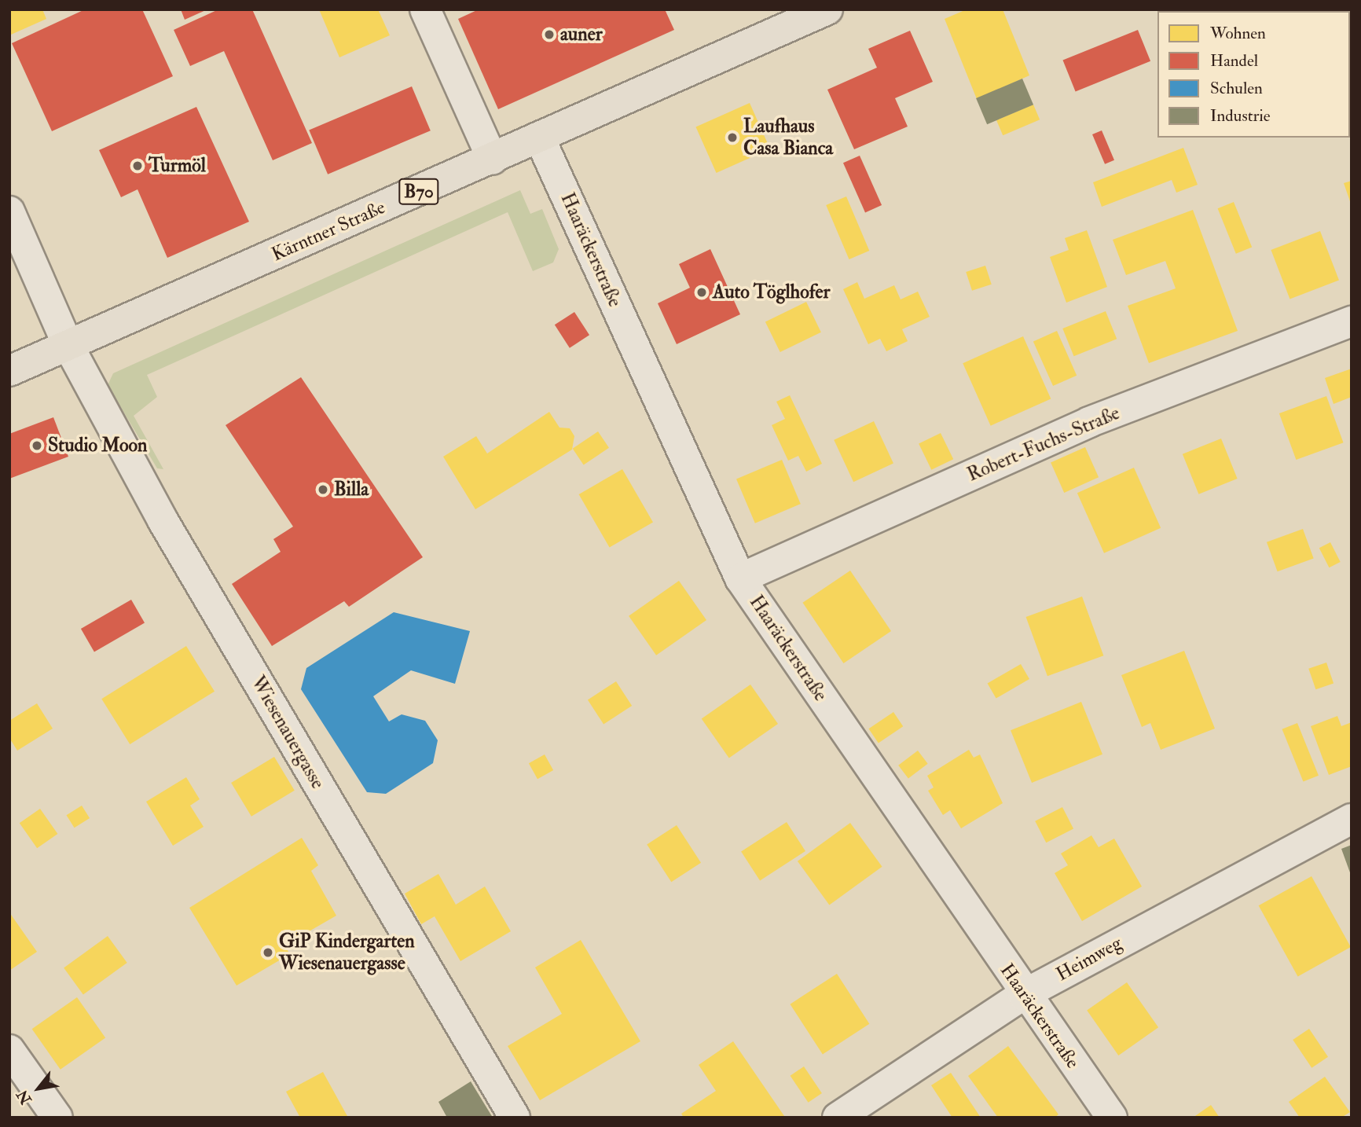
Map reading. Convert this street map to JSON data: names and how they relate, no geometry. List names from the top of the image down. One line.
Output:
{"streets":{"main road":["B70","Kärntner Straße"],"street":["Haaräckerstraße","Robert-Fuchs-Straße","Wiesenauergasse","Heimweg"]},"crossings":[["Kärntner Straße","Haaräckerstraße"],["Kärntner Straße","Wiesenauergasse"],["Haaräckerstraße","Robert-Fuchs-Straße"],["Haaräckerstraße","Heimweg"]],"places":["auner","Laufhaus Casa Bianca","Turmöl","Auto Töglhofer","Studio Moon","Billa","GiP Kindergarten Wiesenauergasse"],"legend":["Wohnen","Handel","Schulen","Industrie"],"north":"bottom left"}
